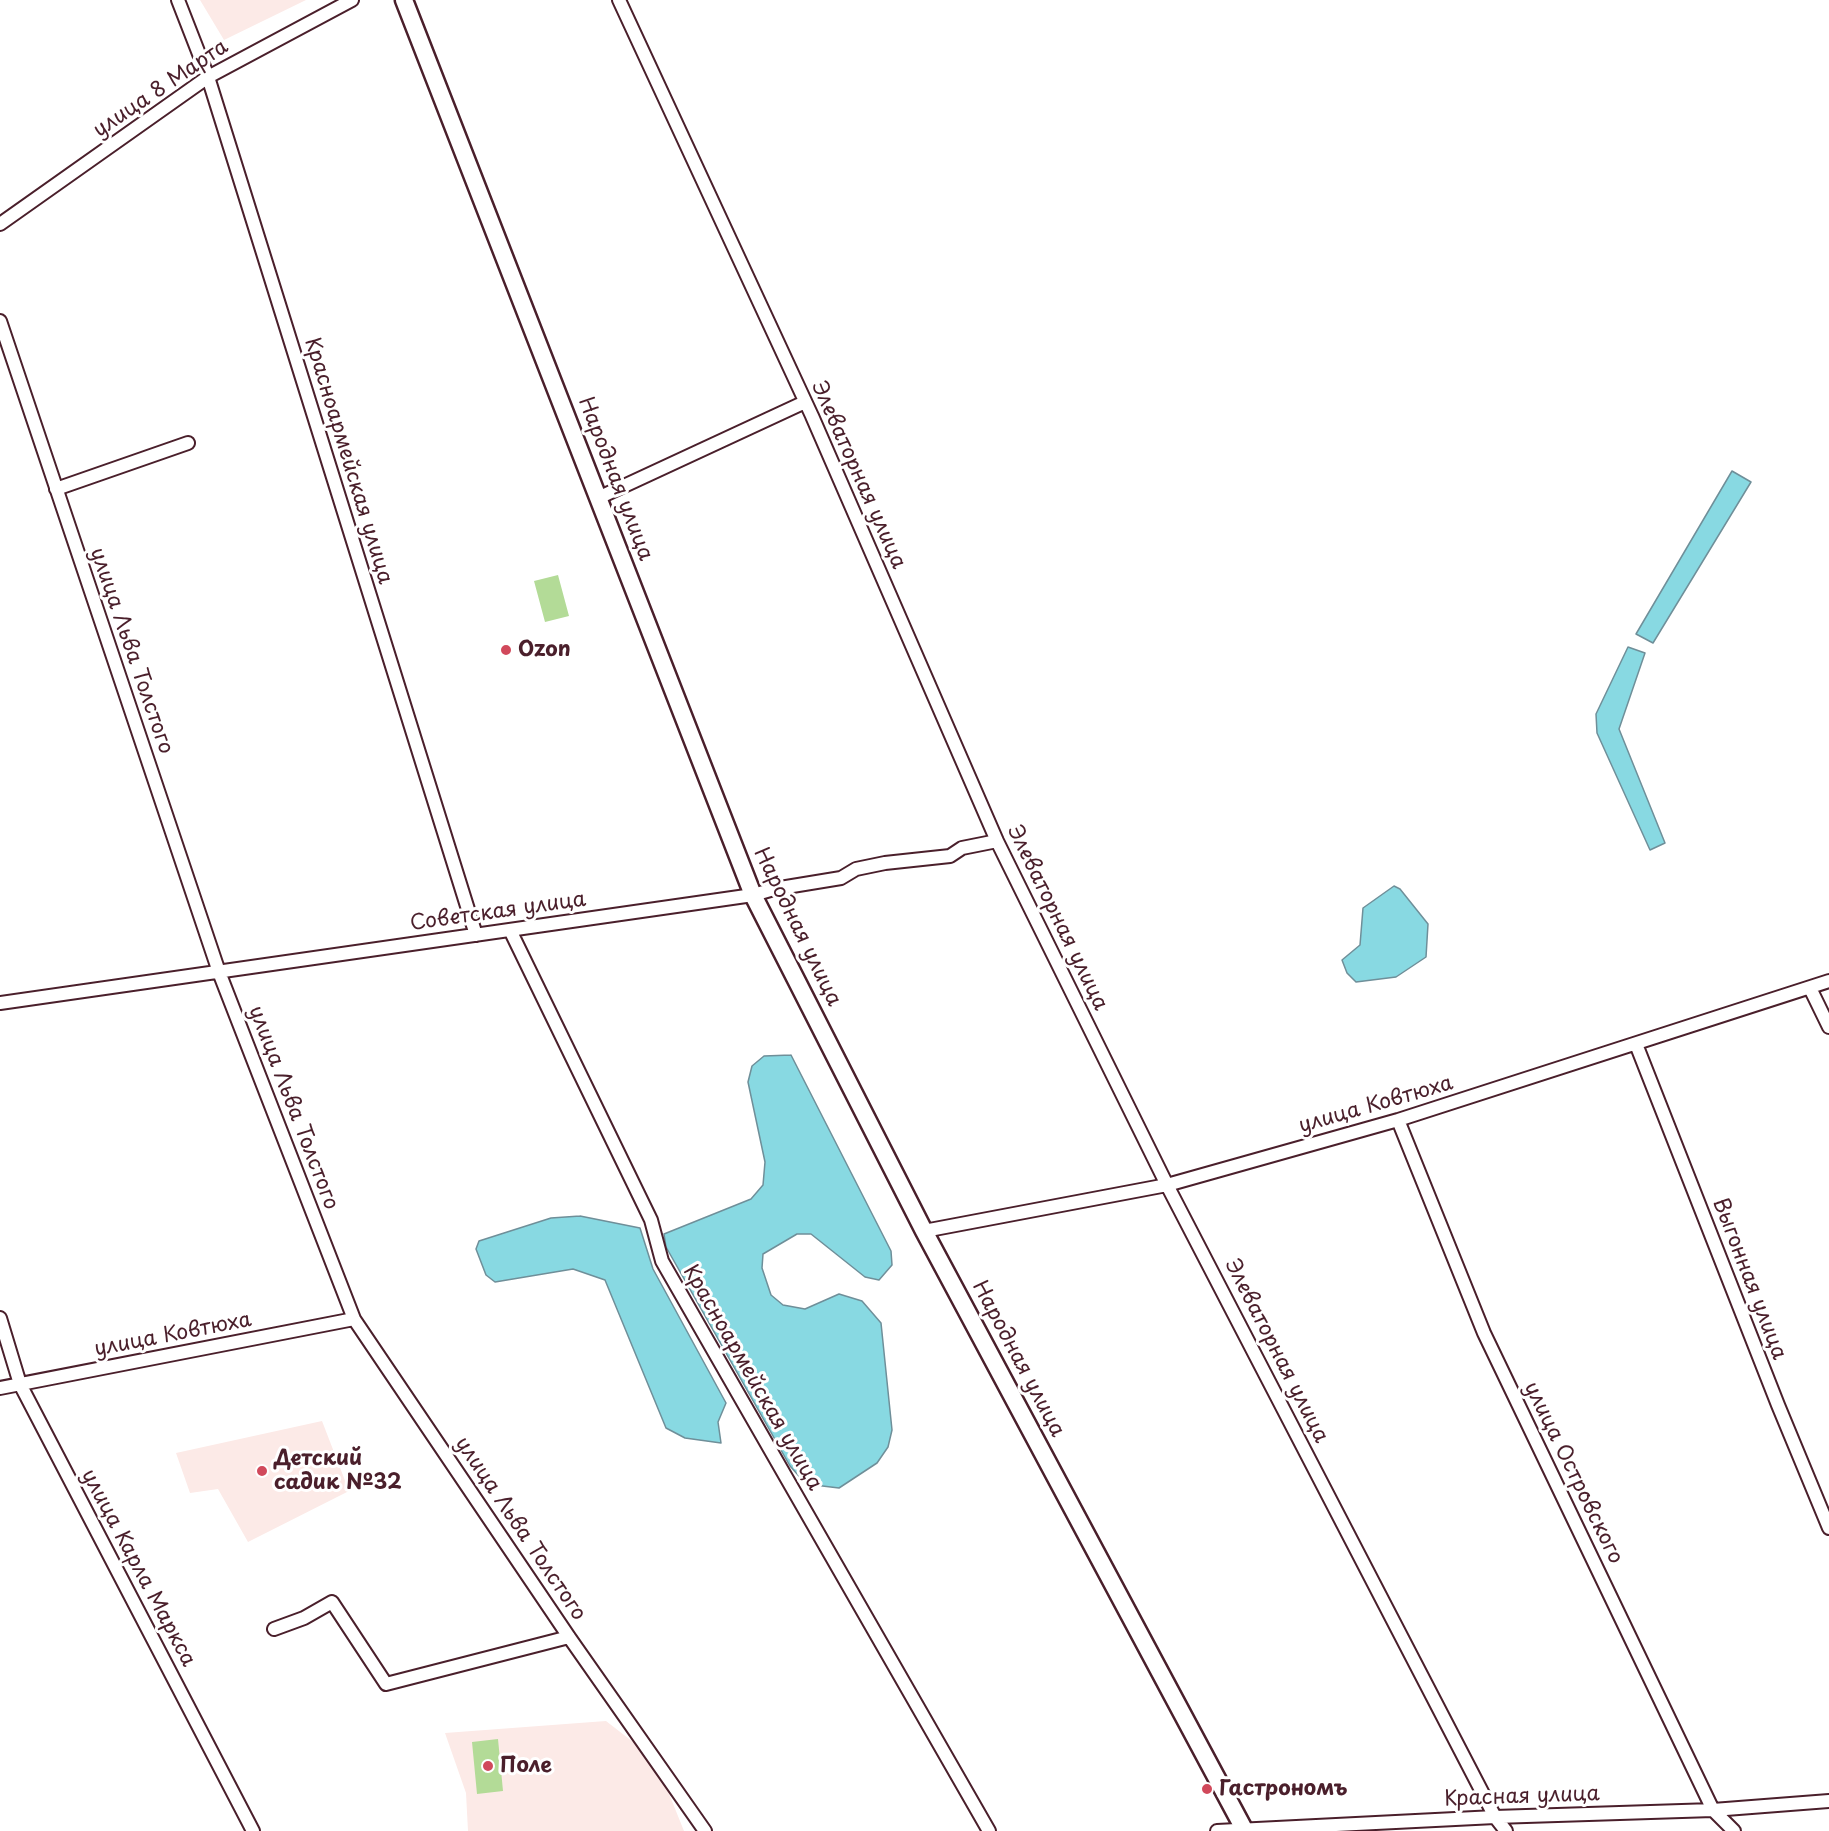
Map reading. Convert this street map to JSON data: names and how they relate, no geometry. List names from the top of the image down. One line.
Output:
{"streets":{"main road":["Народная улица"],"street":["улица 8 Марта","Красноармейская улица","Элеваторная улица","улица Льва Толстого","Советская улица","улица Ковтюха","Выгонная улица","улица Островского","улица Карла Маркса","Красная улица"]},"crossings":[["улица 8 Марта","Красноармейская улица"],["Красноармейская улица","Советская улица"],["Элеваторная улица","Советская улица"],["Элеваторная улица","улица Ковтюха"],["Элеваторная улица","Красная улица"],["Народная улица","Советская улица"],["Народная улица","улица Ковтюха"],["Народная улица","Красная улица"],["улица Льва Толстого","Советская улица"],["улица Льва Толстого","улица Ковтюха"],["улица Ковтюха","Выгонная улица"],["улица Ковтюха","улица Островского"],["улица Ковтюха","улица Карла Маркса"],["улица Островского","Красная улица"]],"places":["Ozon","Детский садик №32","Поле","Гастрономъ"]}
